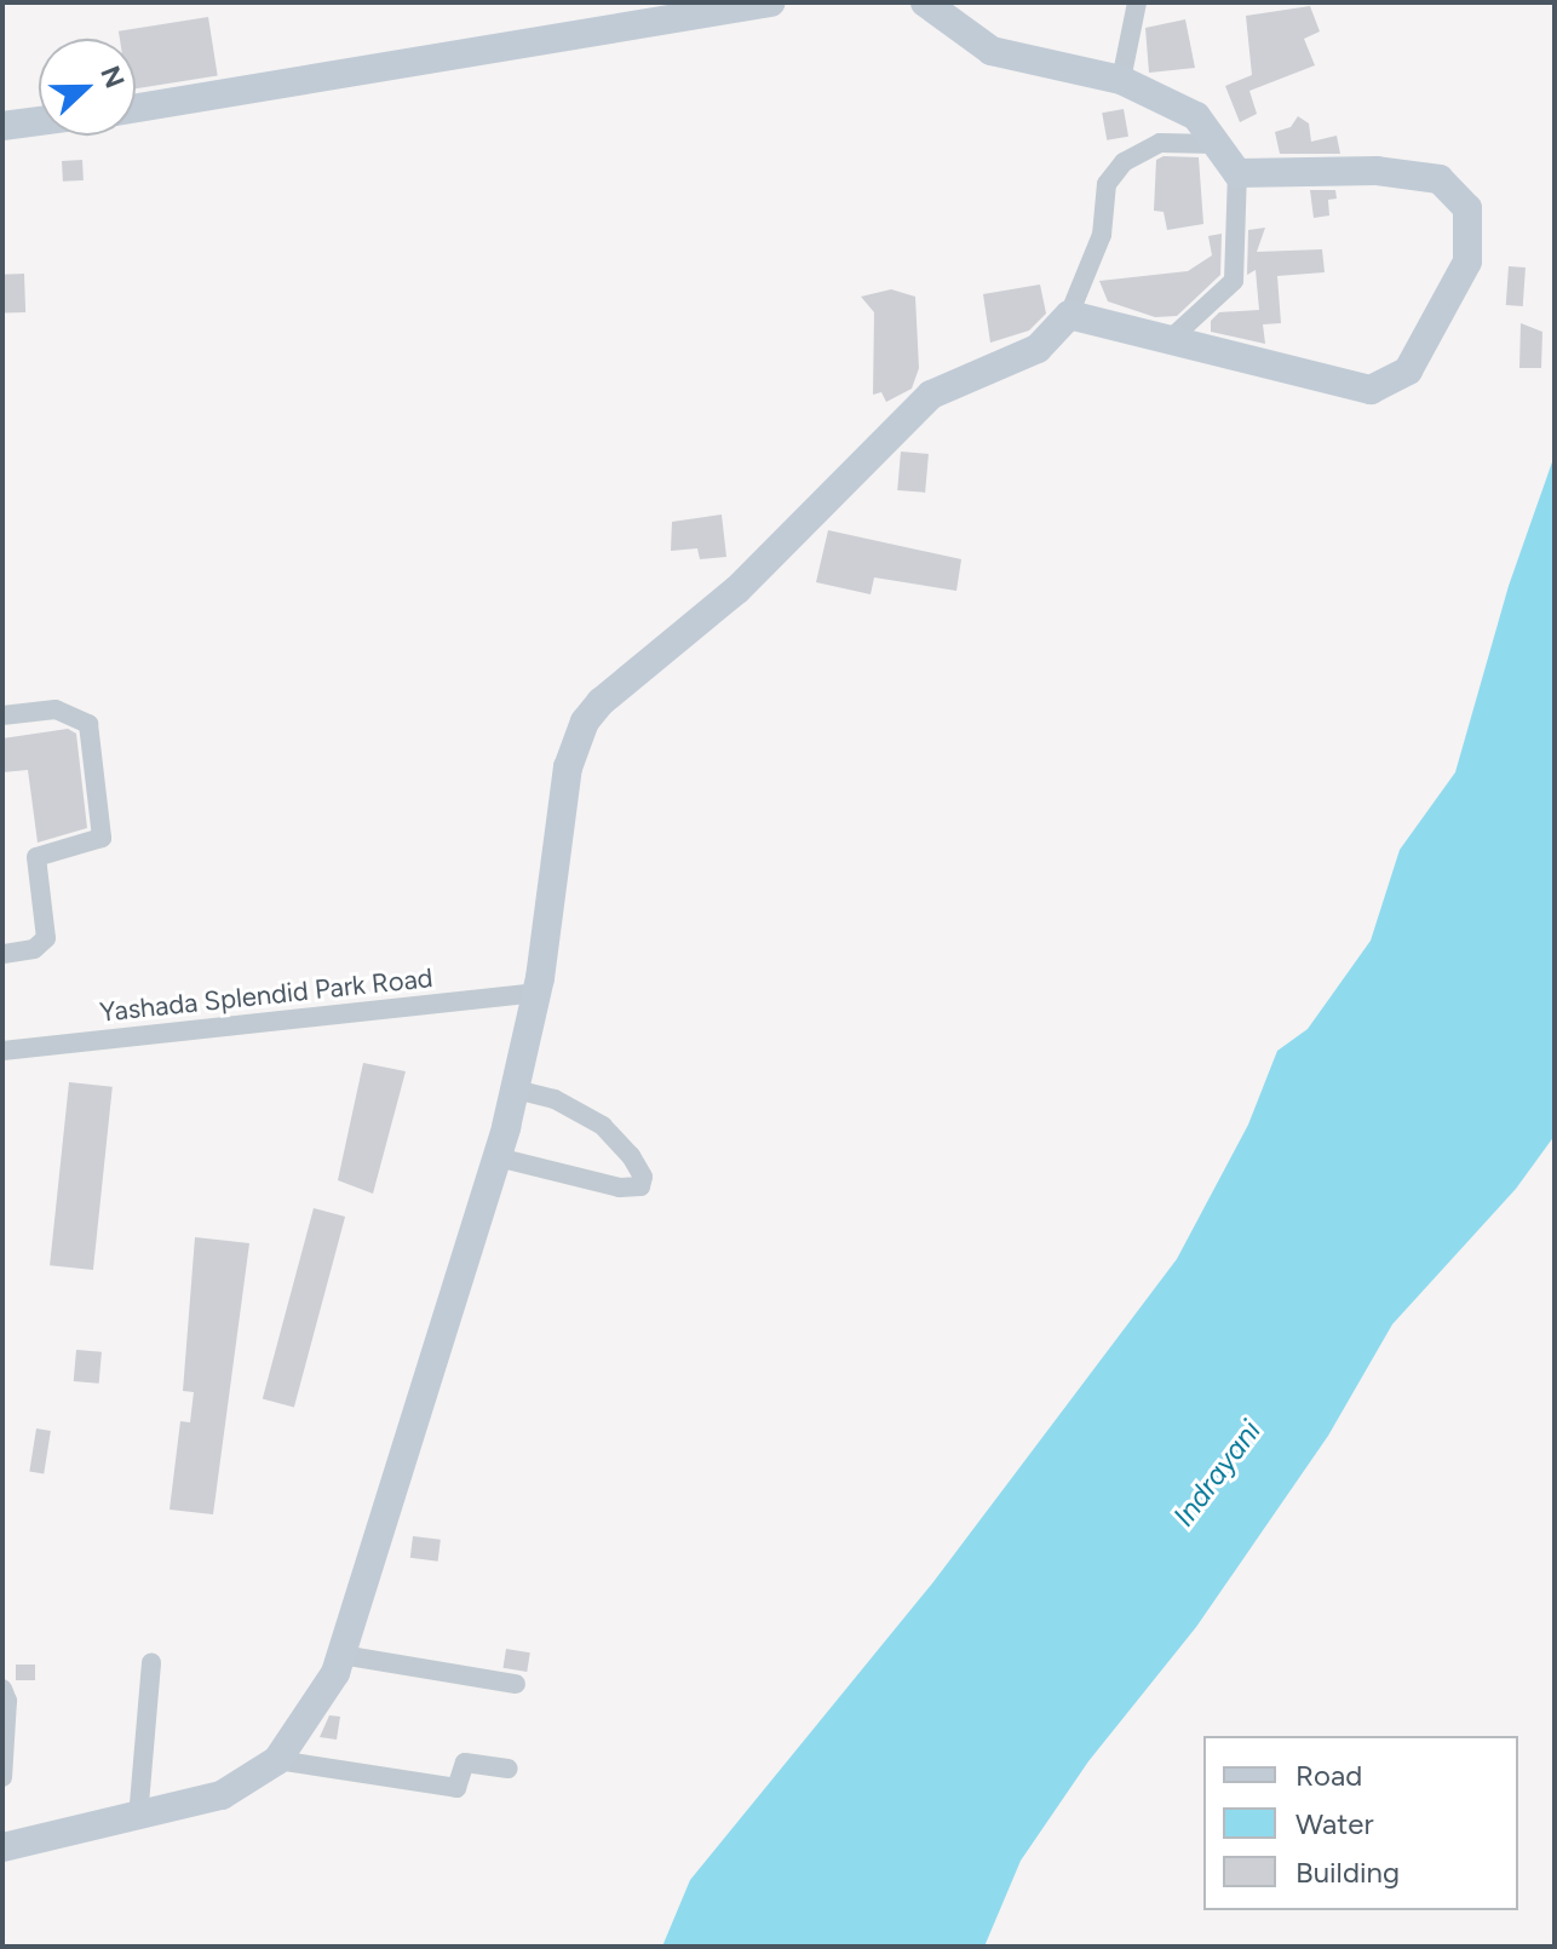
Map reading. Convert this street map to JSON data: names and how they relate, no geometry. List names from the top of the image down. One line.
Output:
{"streets":{"street":["Yashada Splendid Park Road"]},"water":["Indrayani"],"legend":["Road","Water","Building"],"north":"right"}
